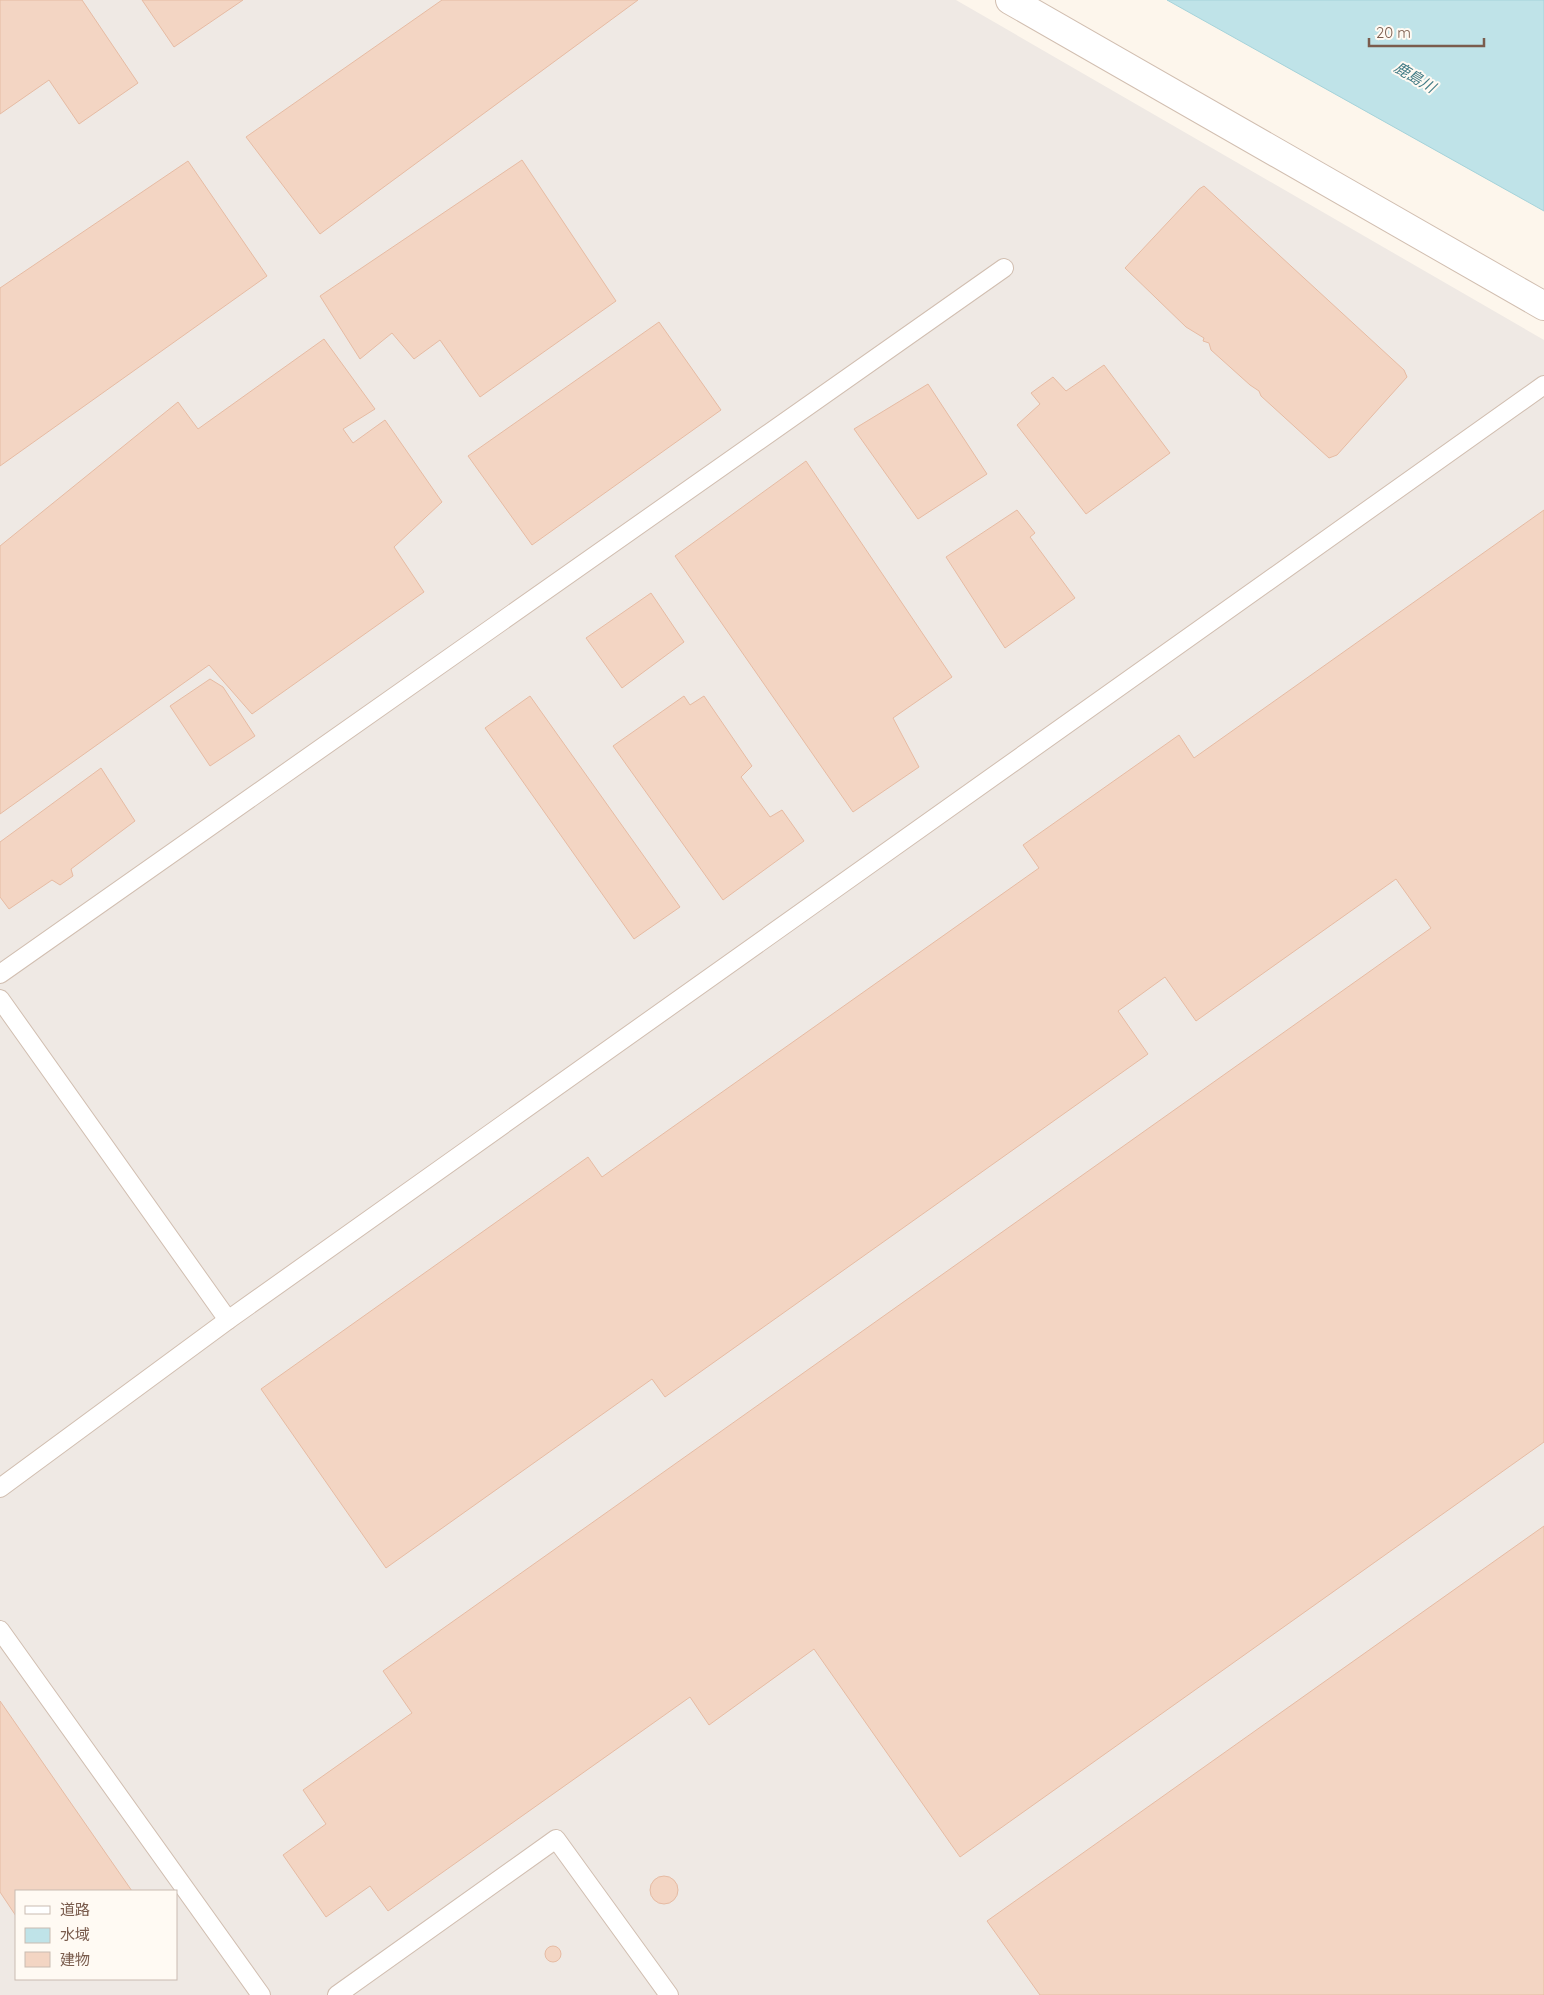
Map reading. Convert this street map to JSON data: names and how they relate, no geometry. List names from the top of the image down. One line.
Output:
{"water":["鹿島川"],"legend":["道路","水域","建物"],"scale_bar":"20 m"}
